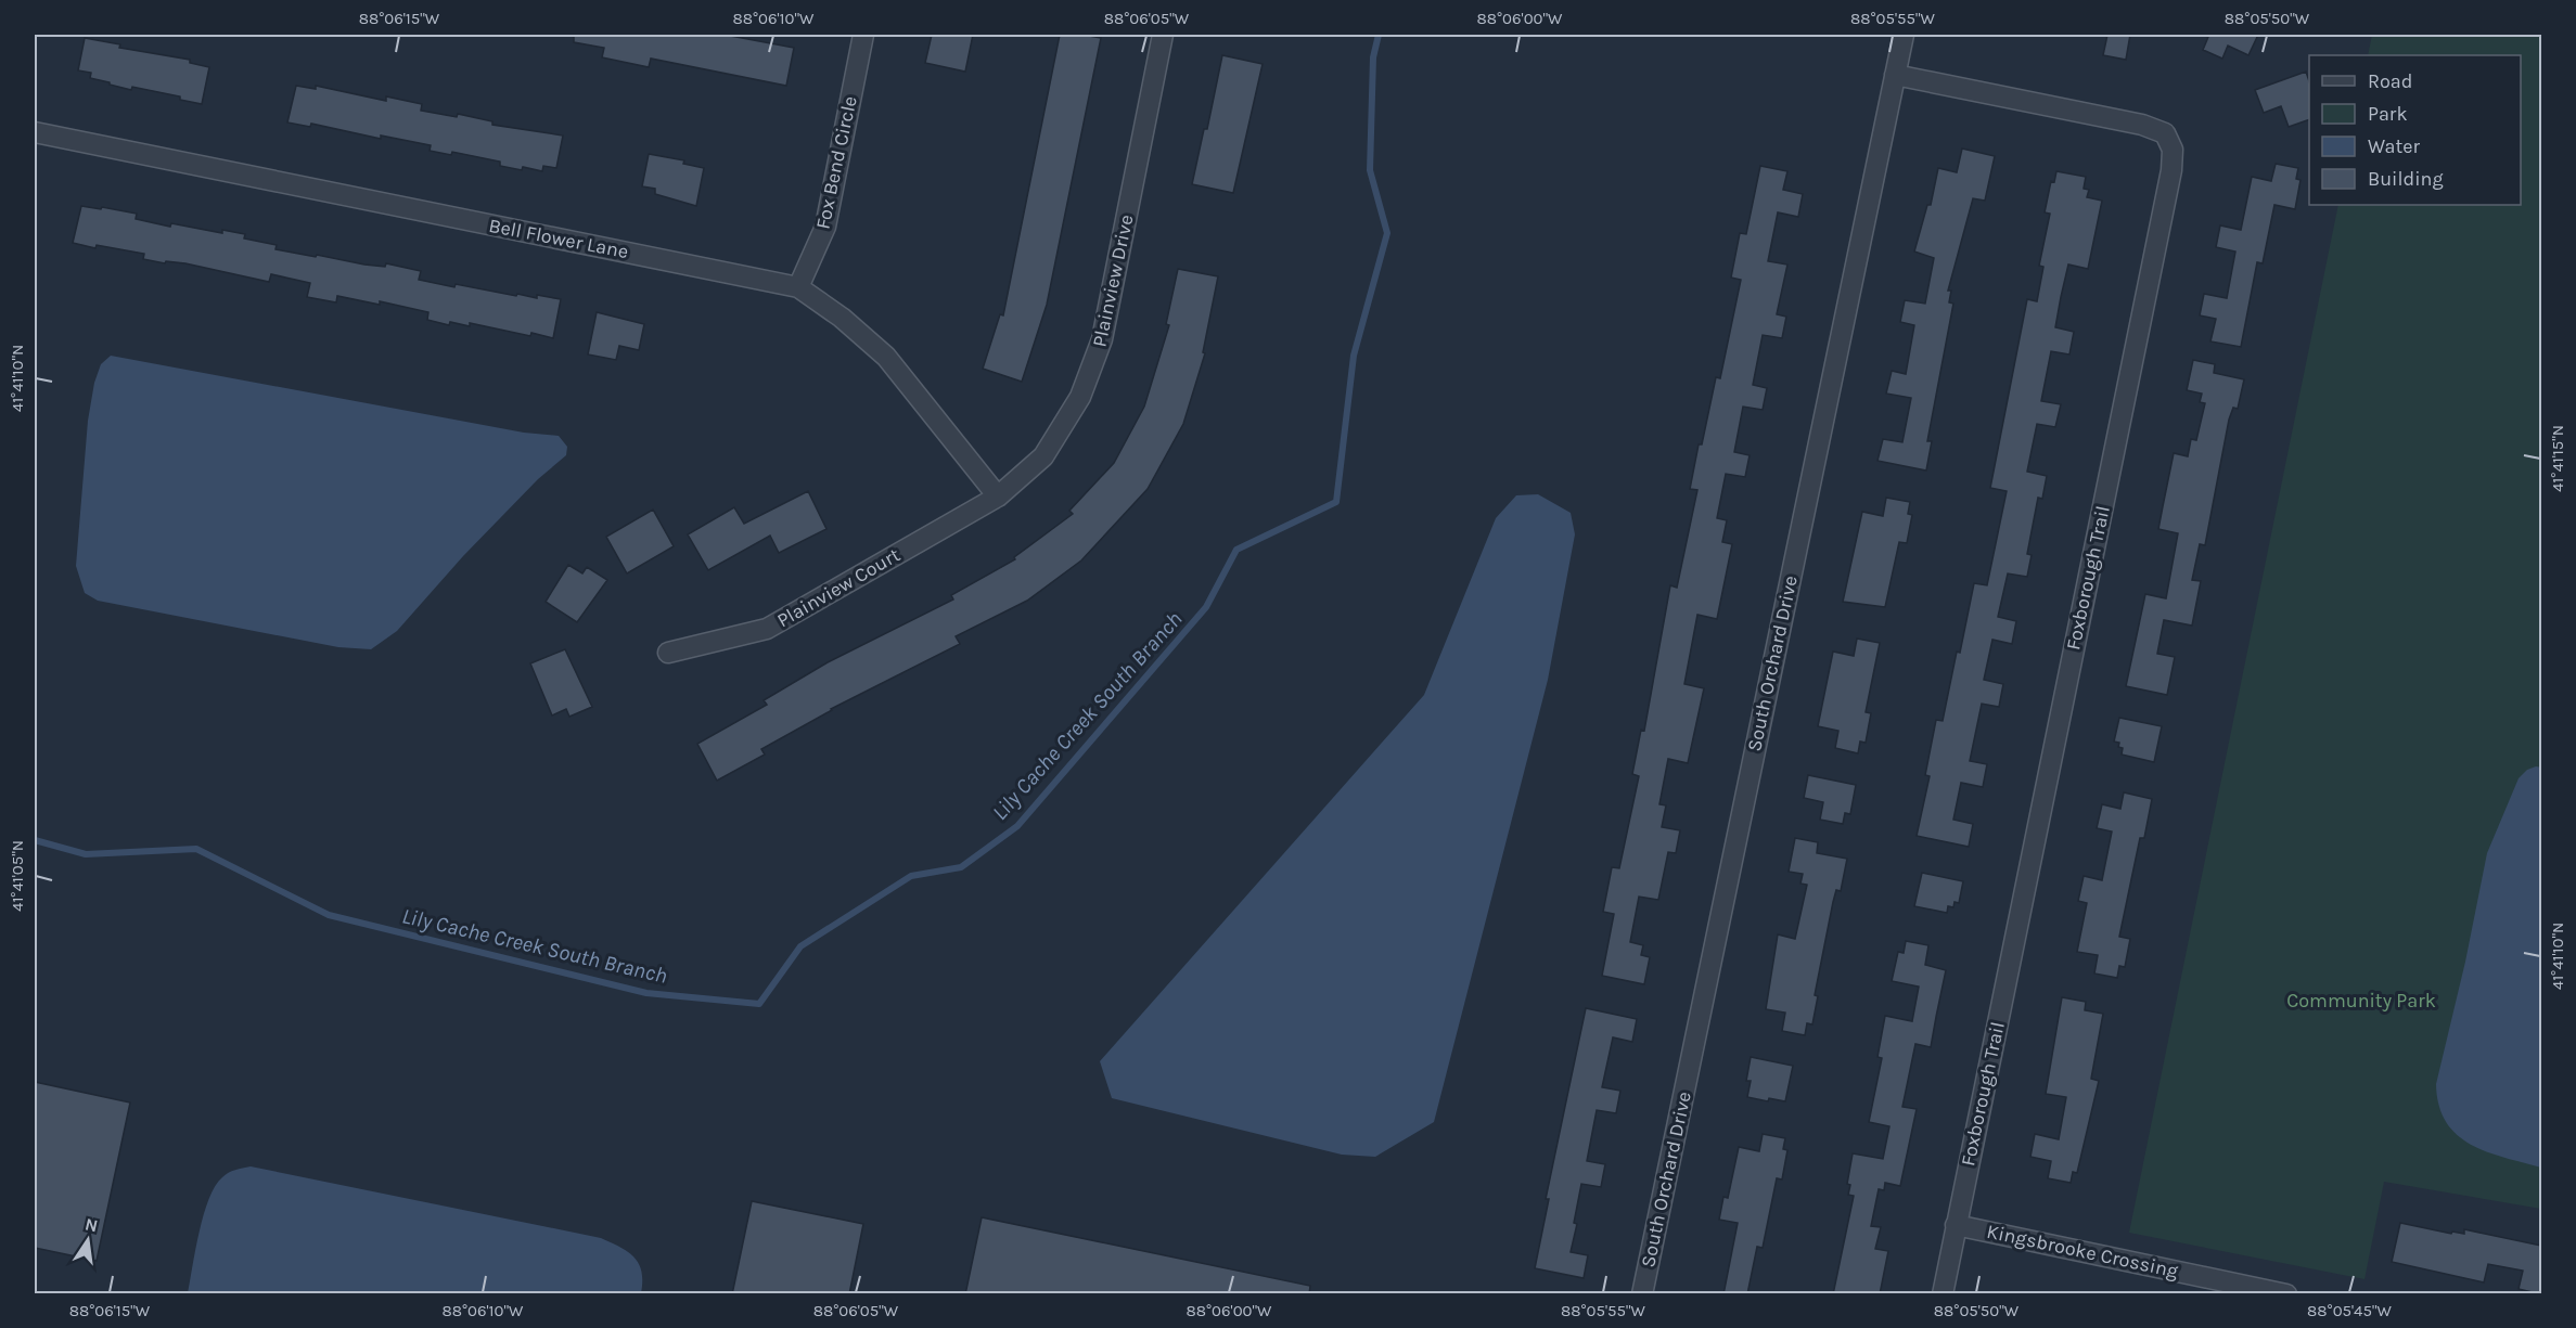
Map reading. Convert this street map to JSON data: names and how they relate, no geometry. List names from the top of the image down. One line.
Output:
{"streets":{"street":["Fox Bend Circle","Bell Flower Lane","Plainview Drive","Foxborough Trail","Plainview Court","South Orchard Drive","Kingsbrooke Crossing"]},"crossings":[["Fox Bend Circle","Bell Flower Lane"],["Bell Flower Lane","Plainview Drive"],["Bell Flower Lane","Plainview Court"],["Plainview Drive","Plainview Court"],["Foxborough Trail","South Orchard Drive"],["Foxborough Trail","Kingsbrooke Crossing"]],"water":["Lily Cache Creek South Branch"],"parks":["Community Park"],"legend":["Road","Park","Water","Building"],"north":"top","coordinates":["88°06'15\"W","88°06'10\"W","88°06'05\"W","88°06'00\"W","88°05'55\"W","88°05'50\"W","41°41'10\"N","41°41'15\"N","41°41'05\"N","88°05'45\"W"]}
